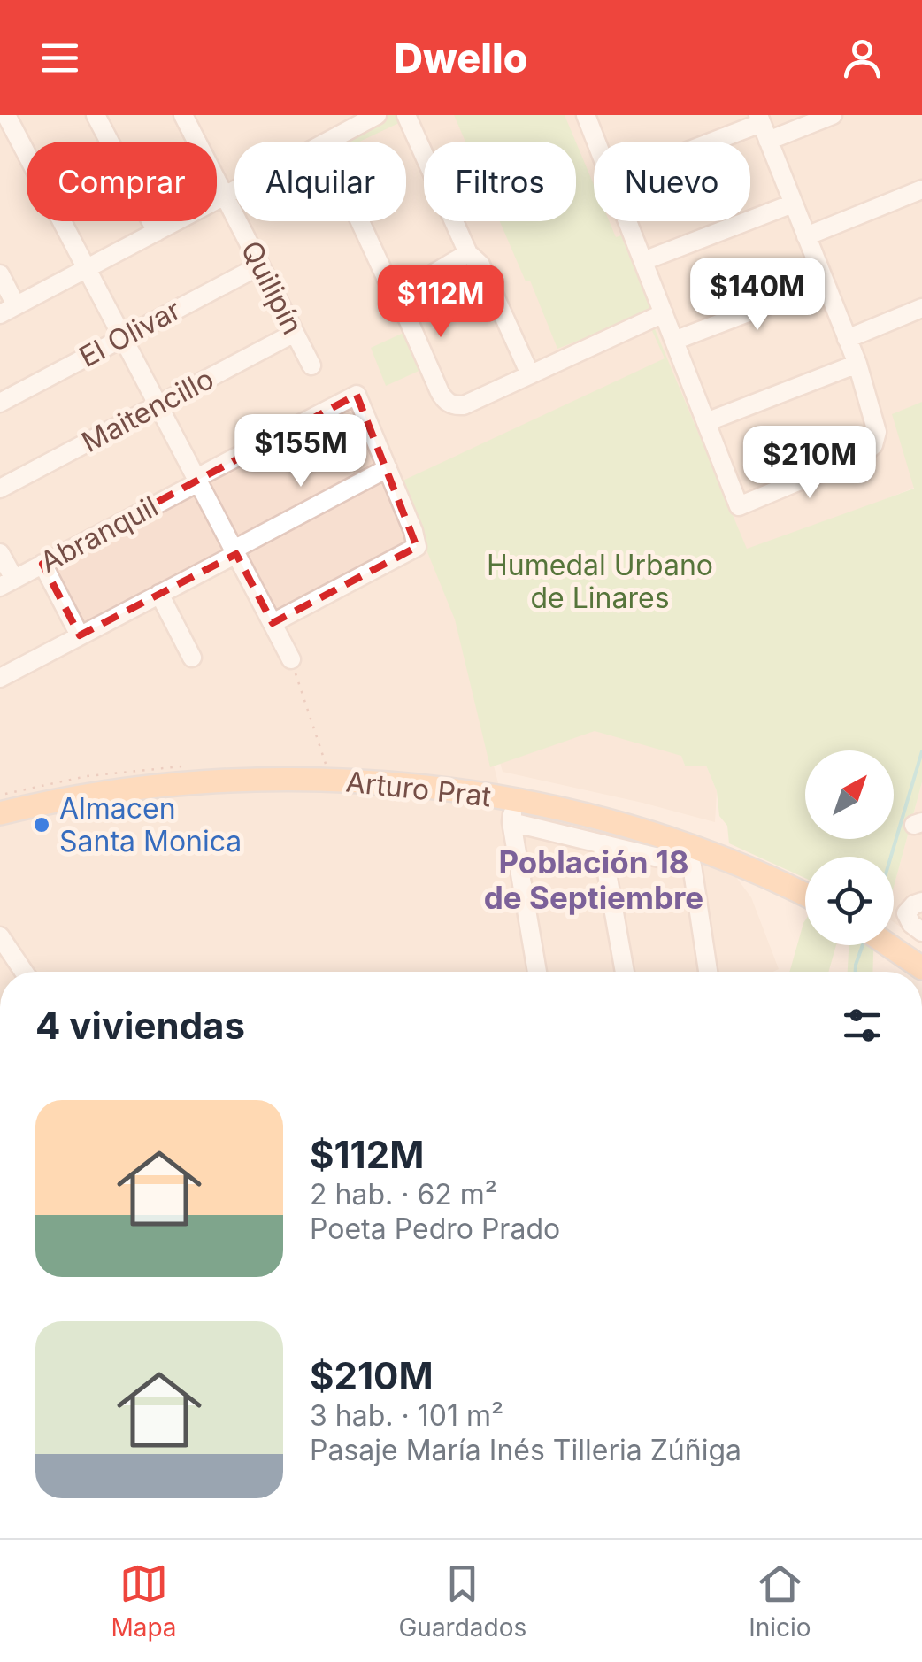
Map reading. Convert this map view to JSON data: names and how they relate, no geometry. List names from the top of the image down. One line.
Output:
{"streets":{"main road":["Arturo Prat"],"street":["Quilipín","El Olivar","Maitencillo","Abranquil"]},"crossings":[["Quilipín","El Olivar"],["Quilipín","Maitencillo"]],"districts":["Población 18 de Septiembre"],"parks":["Humedal Urbano de Linares"],"places":["Almacen Santa Monica"],"north":"top right","page":{"header":"Dwello","chip":["Comprar","Alquilar","Filtros","Nuevo"],"price":["$140M","$112M","$155M","$210M"],"heading":"4 viviendas","list":[{"name":"$112M","note":"2 hab. · 62 m² · Poeta Pedro Prado"},{"name":"$210M","note":"3 hab. · 101 m² · Pasaje María Inés Tilleria Zúñiga"}],"tabs":["Mapa","Guardados","Inicio"]}}
